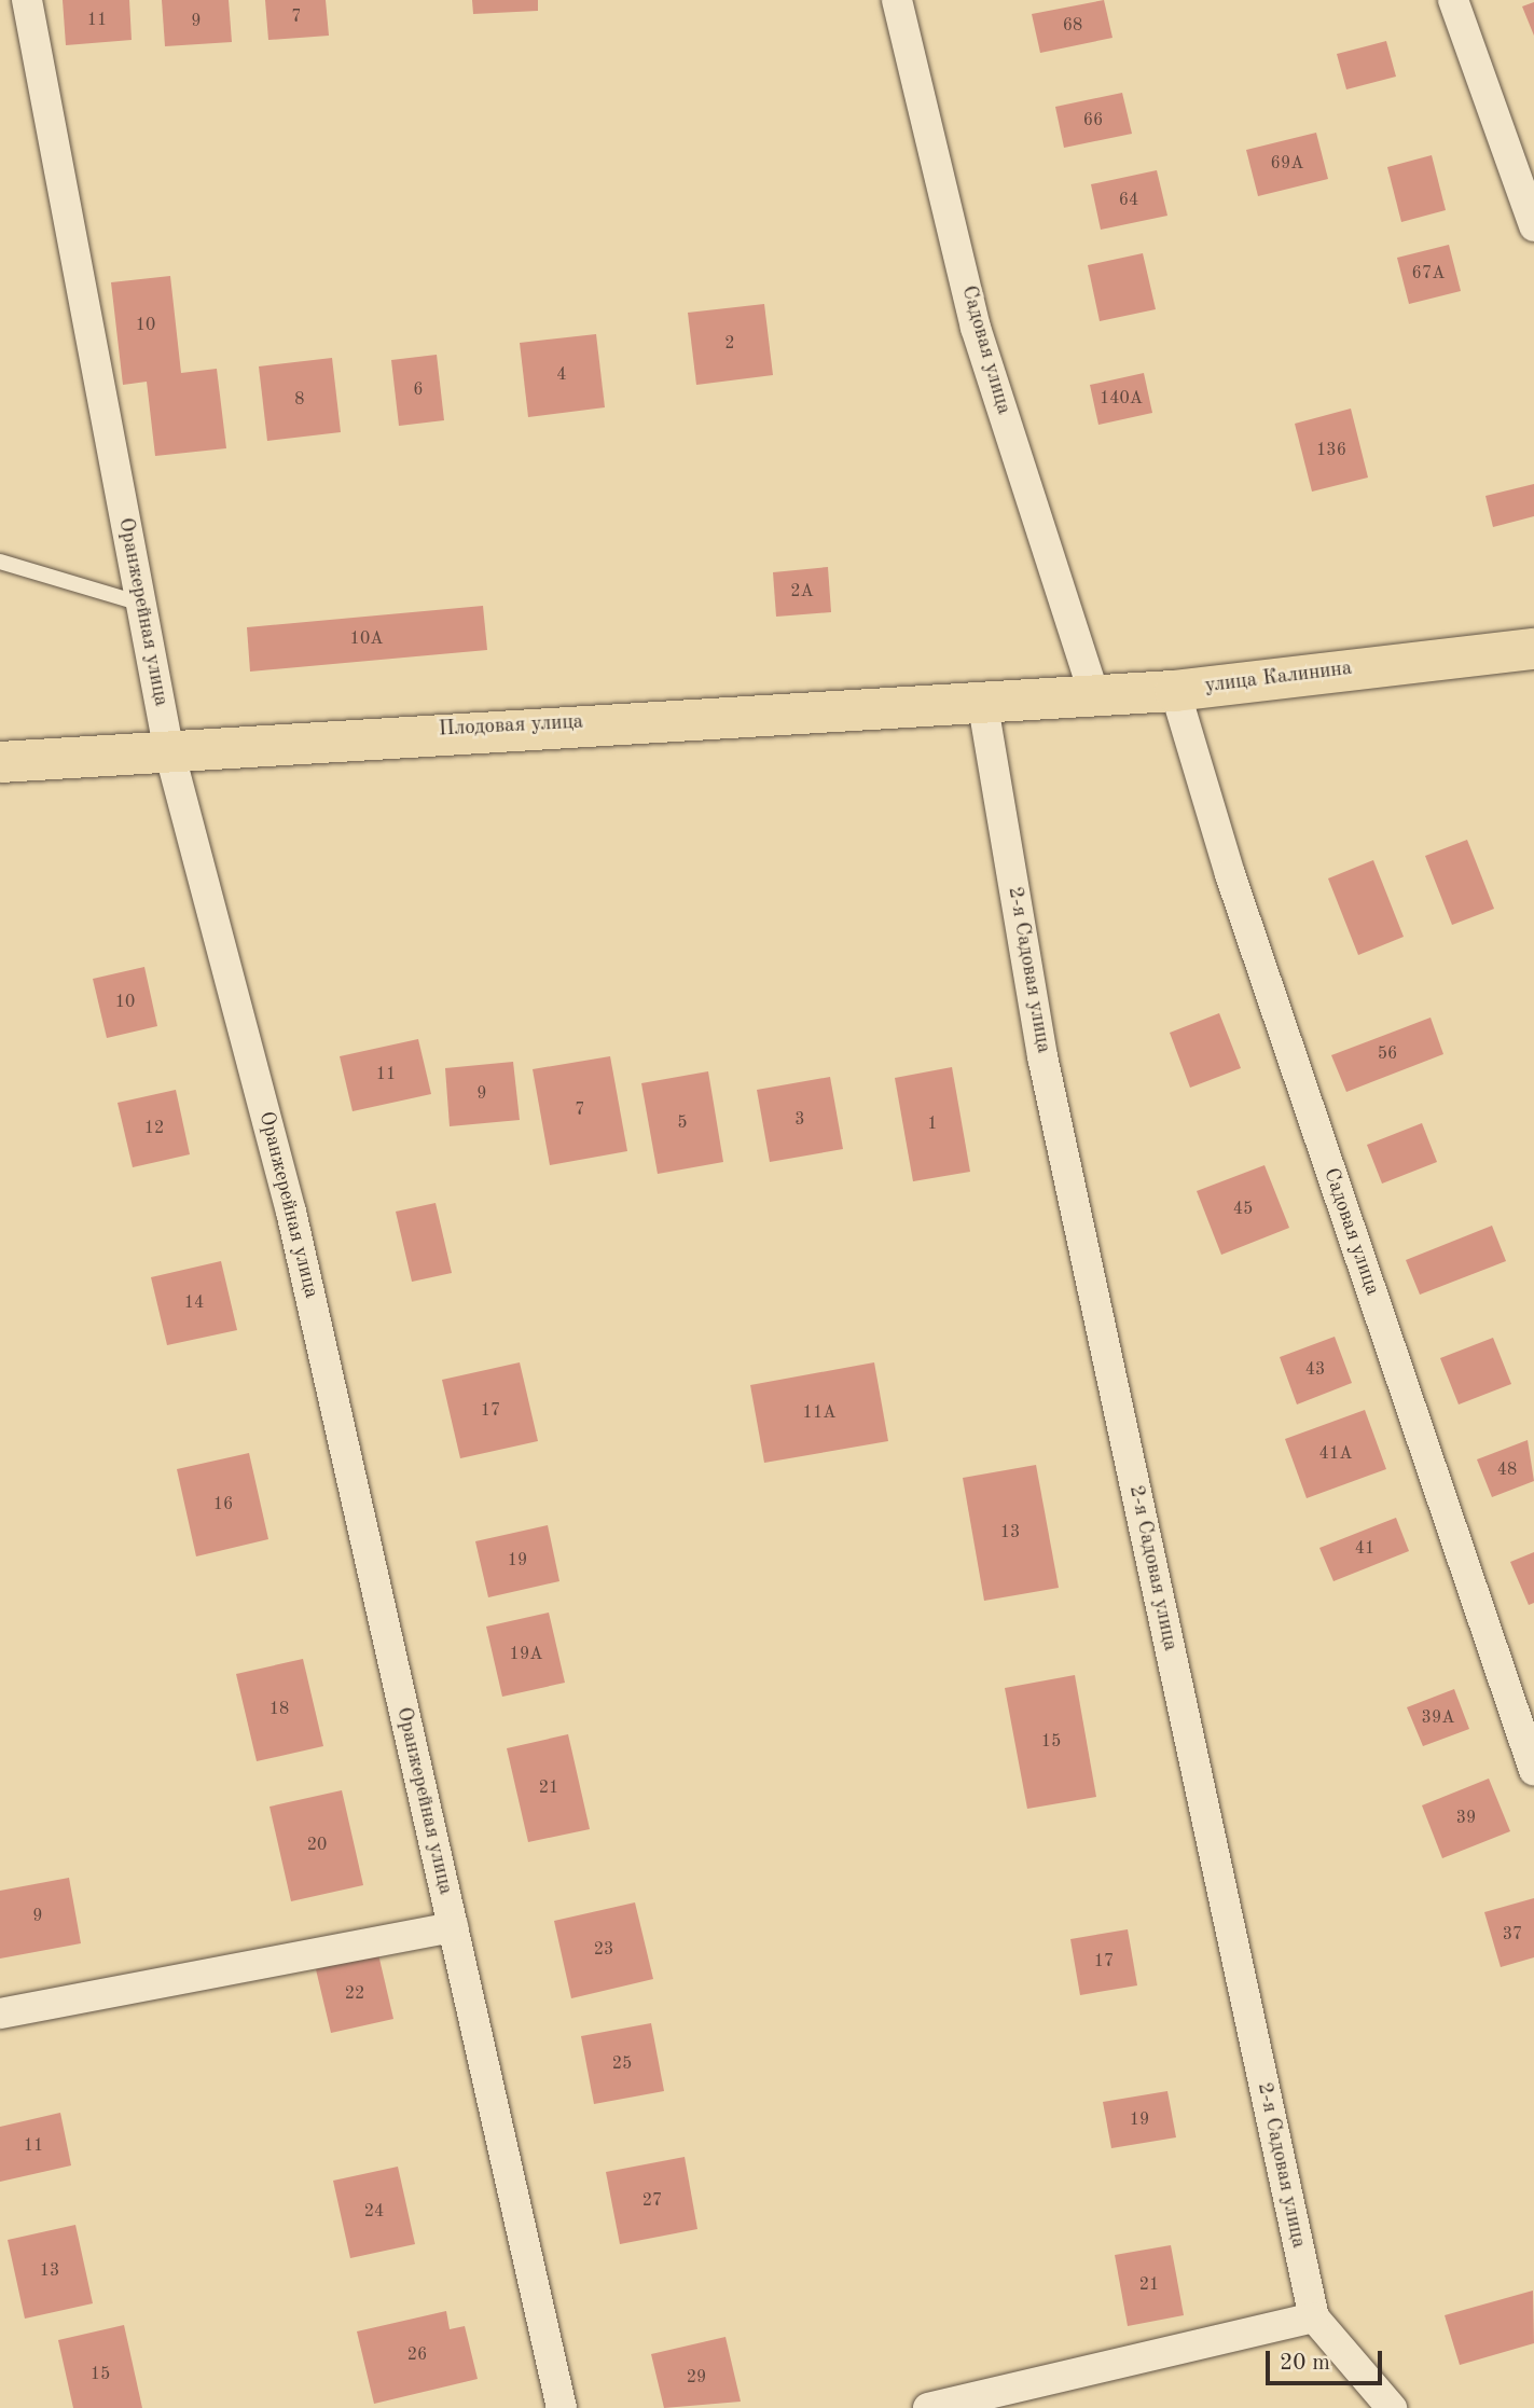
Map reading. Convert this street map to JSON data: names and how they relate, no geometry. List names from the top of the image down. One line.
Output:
{"streets":{"main road":["улица Калинина","Плодовая улица"],"street":["Садовая улица","Оранжерейная улица","2-я Садовая улица"]},"crossings":[["Садовая улица","улица Калинина"],["Оранжерейная улица","Плодовая улица"],["улица Калинина","Плодовая улица"],["улица Калинина","2-я Садовая улица"],["Плодовая улица","2-я Садовая улица"]],"house_numbers":["7","11","9","68","66","69А","64","67А","10","2","4","6","140А","8","136","2А","10А","10","56","11","9","7","3","5","1","12","45","14","43","17","11А","41А","48","16","13","41","19","19А","18","39А","15","21","39","20","9","37","23","17","22","25","19","11","27","24","13","21","26","15","29"],"scale_bar":"20 m"}
